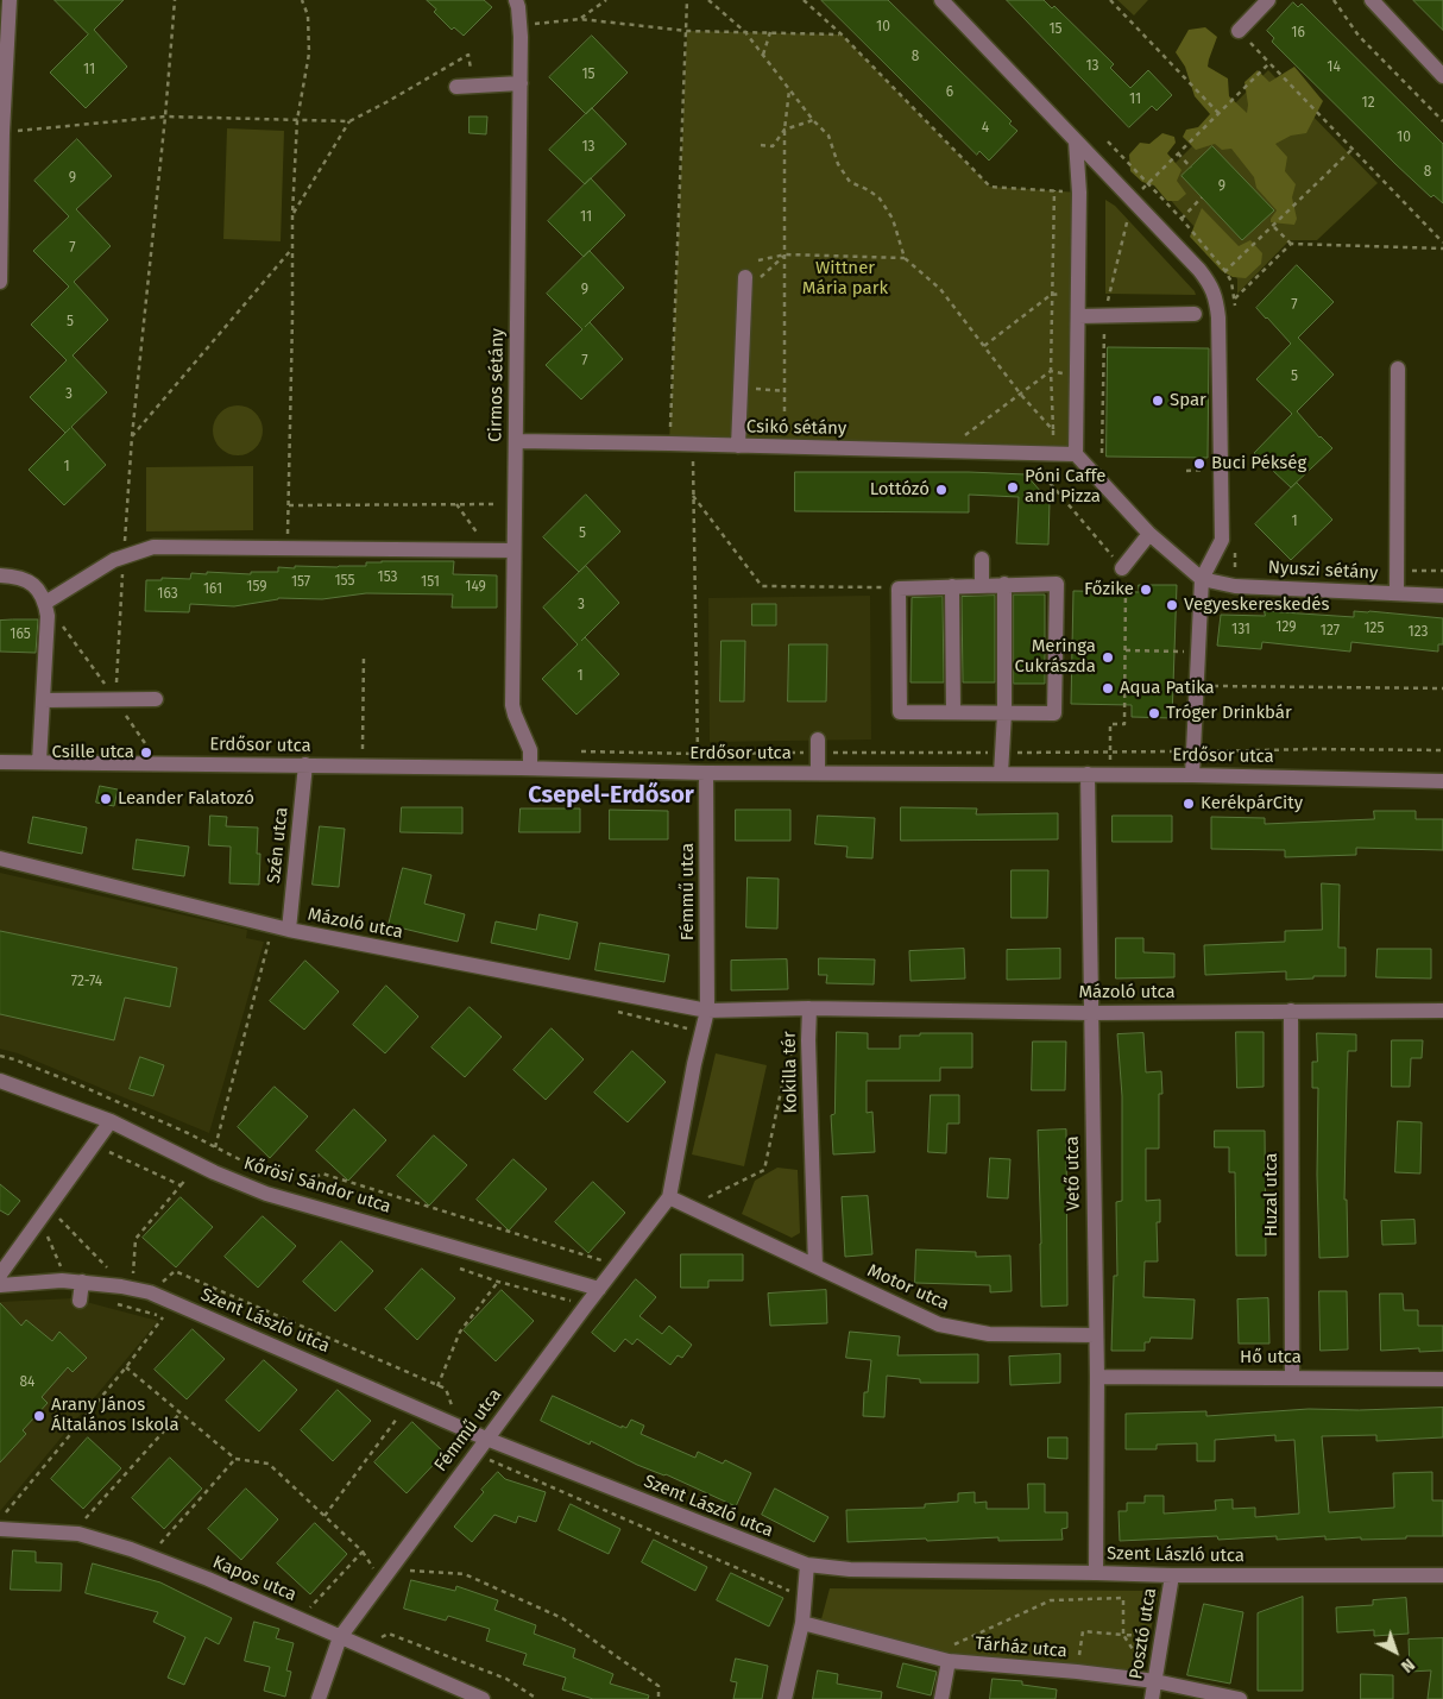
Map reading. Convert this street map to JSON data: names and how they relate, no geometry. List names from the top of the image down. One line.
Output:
{"streets":{"street":["Cirmos sétány","Csikó sétány","Nyuszi sétány","Erdősor utca","Szén utca","Fémmű utca","Mázoló utca","Kokilla tér","Vető utca","Kőrösi Sándor utca","Huzal utca","Motor utca","Szent László utca","Hő utca","Kapos utca","Posztó utca","Tárház utca"]},"crossings":[["Cirmos sétány","Csikó sétány"],["Cirmos sétány","Erdősor utca"],["Erdősor utca","Szén utca"],["Erdősor utca","Fémmű utca"],["Erdősor utca","Vető utca"],["Szén utca","Mázoló utca"],["Fémmű utca","Mázoló utca"],["Fémmű utca","Kokilla tér"],["Fémmű utca","Kőrösi Sándor utca"],["Fémmű utca","Szent László utca"],["Fémmű utca","Kapos utca"],["Mázoló utca","Kokilla tér"],["Mázoló utca","Vető utca"],["Mázoló utca","Huzal utca"],["Kokilla tér","Motor utca"],["Vető utca","Motor utca"],["Vető utca","Szent László utca"],["Vető utca","Hő utca"],["Huzal utca","Hő utca"],["Szent László utca","Posztó utca"],["Posztó utca","Tárház utca"]],"districts":["Csepel-Erdősor"],"parks":["Wittner Mária park"],"places":["Spar","Buci Pékség","Póni Caffe and Pizza","Lottózó","Főzike","Vegyeskereskedés","Meringa Cukrászda","Aqua Patika","Tróger Drinkbár","Csille utca","Leander Falatozó","KerékpárCity","Arany János Általános Iskola"],"house_numbers":["10","15","16","8","13","14","11","15","6","11","12","4","10","13","8","9","9","11","7","9","7","5","7","5","3","1","1","5","153","155","157","151","159","149","161","163","3","129","125","131","127","123","165","1","72-74","84"],"north":"bottom right"}
